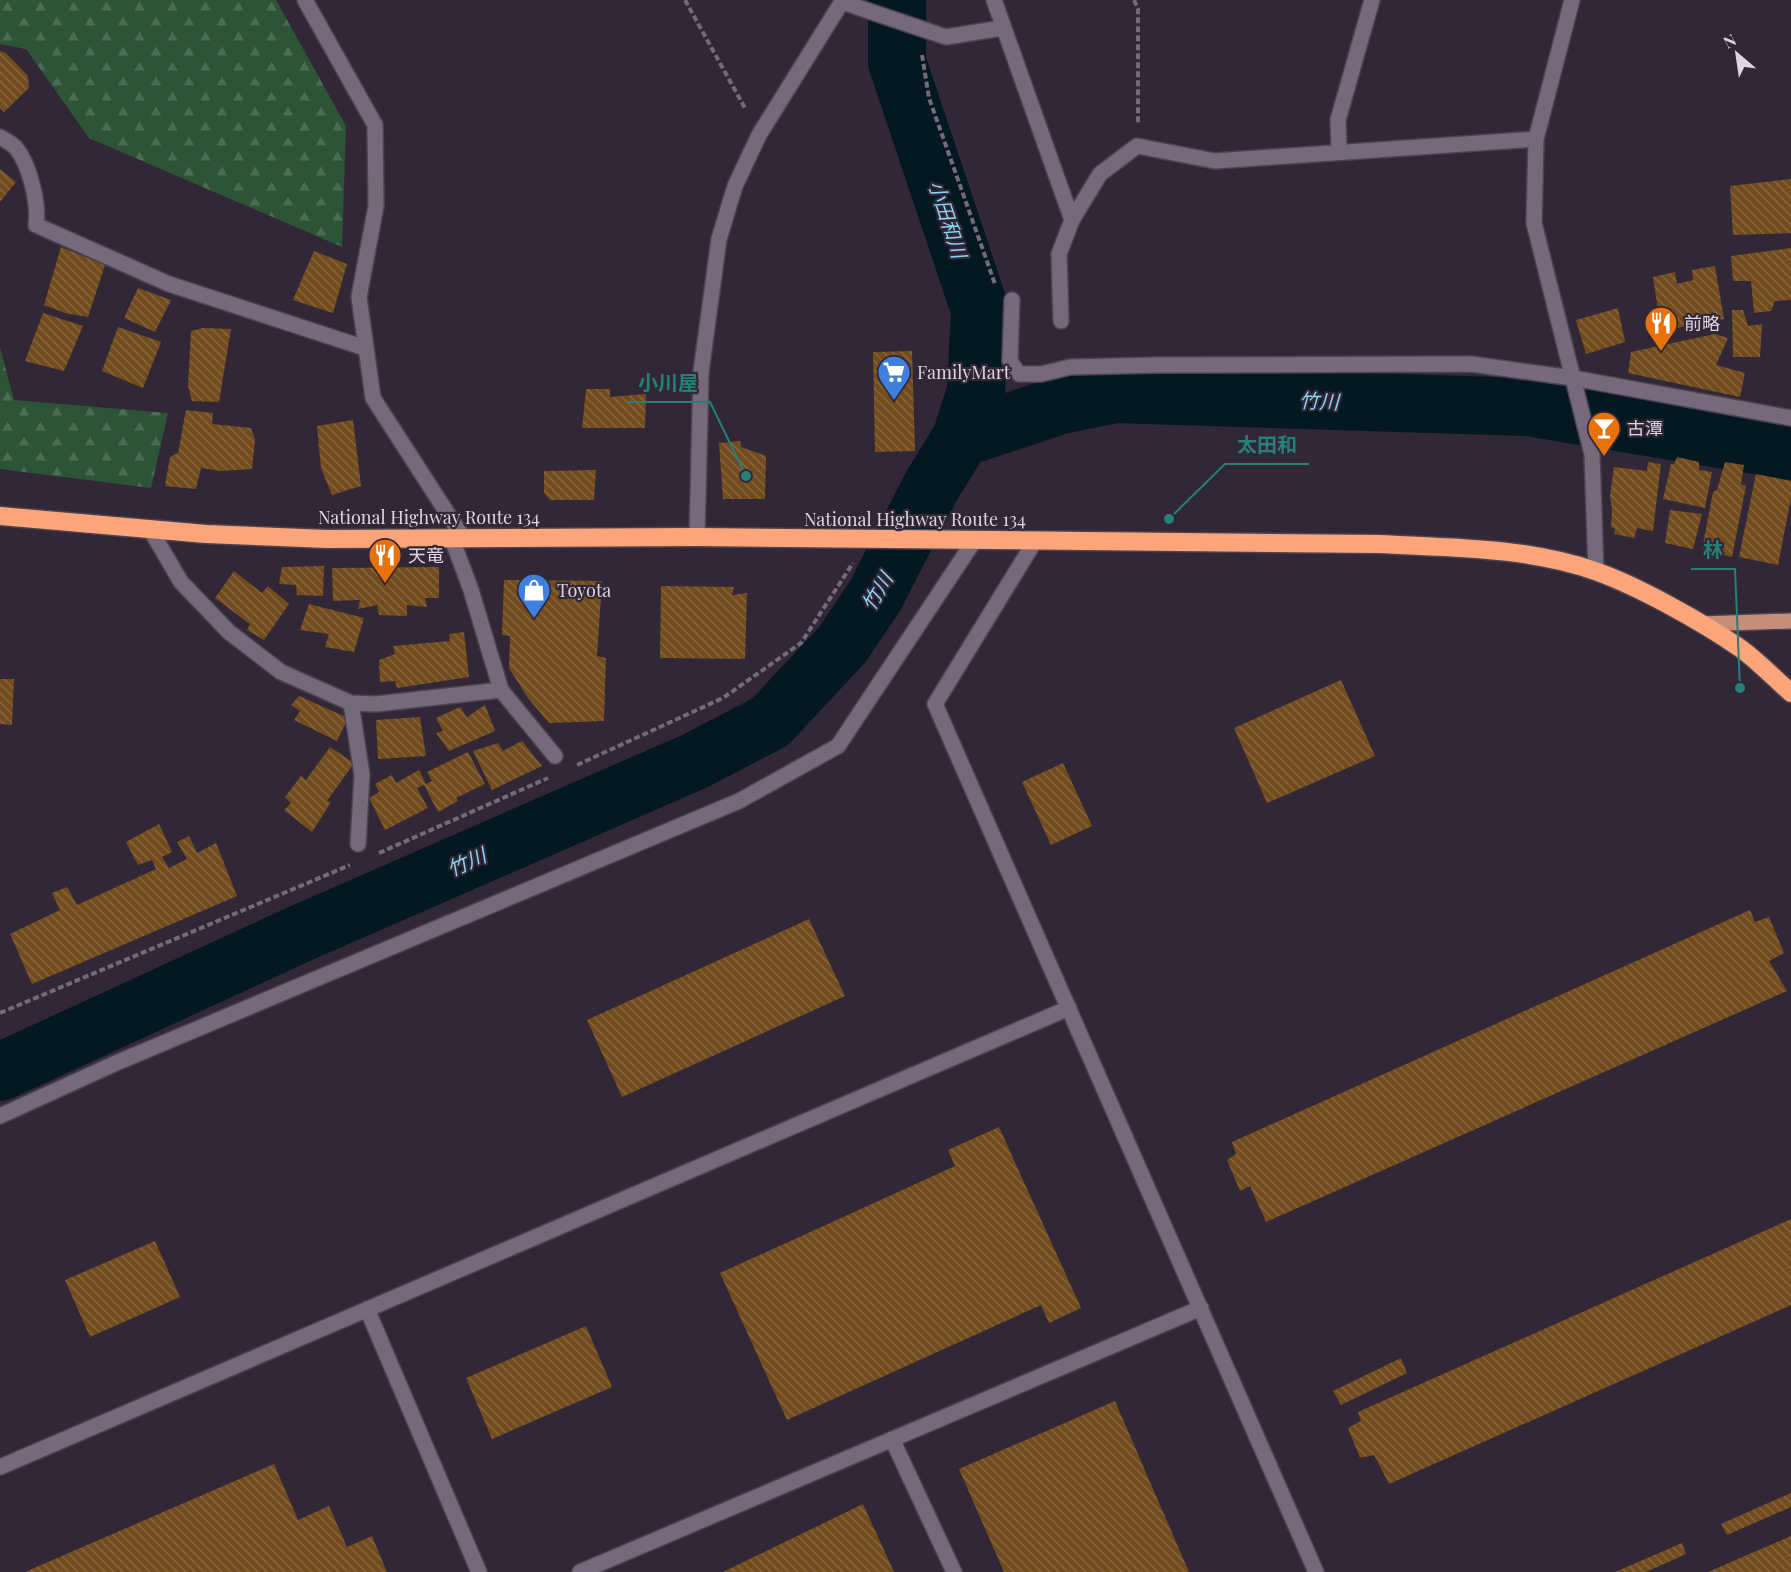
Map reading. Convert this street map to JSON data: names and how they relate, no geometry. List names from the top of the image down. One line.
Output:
{"streets":{"highway":["National Highway Route 134"]},"water":["小田和川","竹川"],"places":{"restaurant":["前略","天竜"],"supermarket":["FamilyMart"],"bar":["古潭"],"other":["小川屋","太田和","林"],"shop":["Toyota"]},"north":"top left"}
